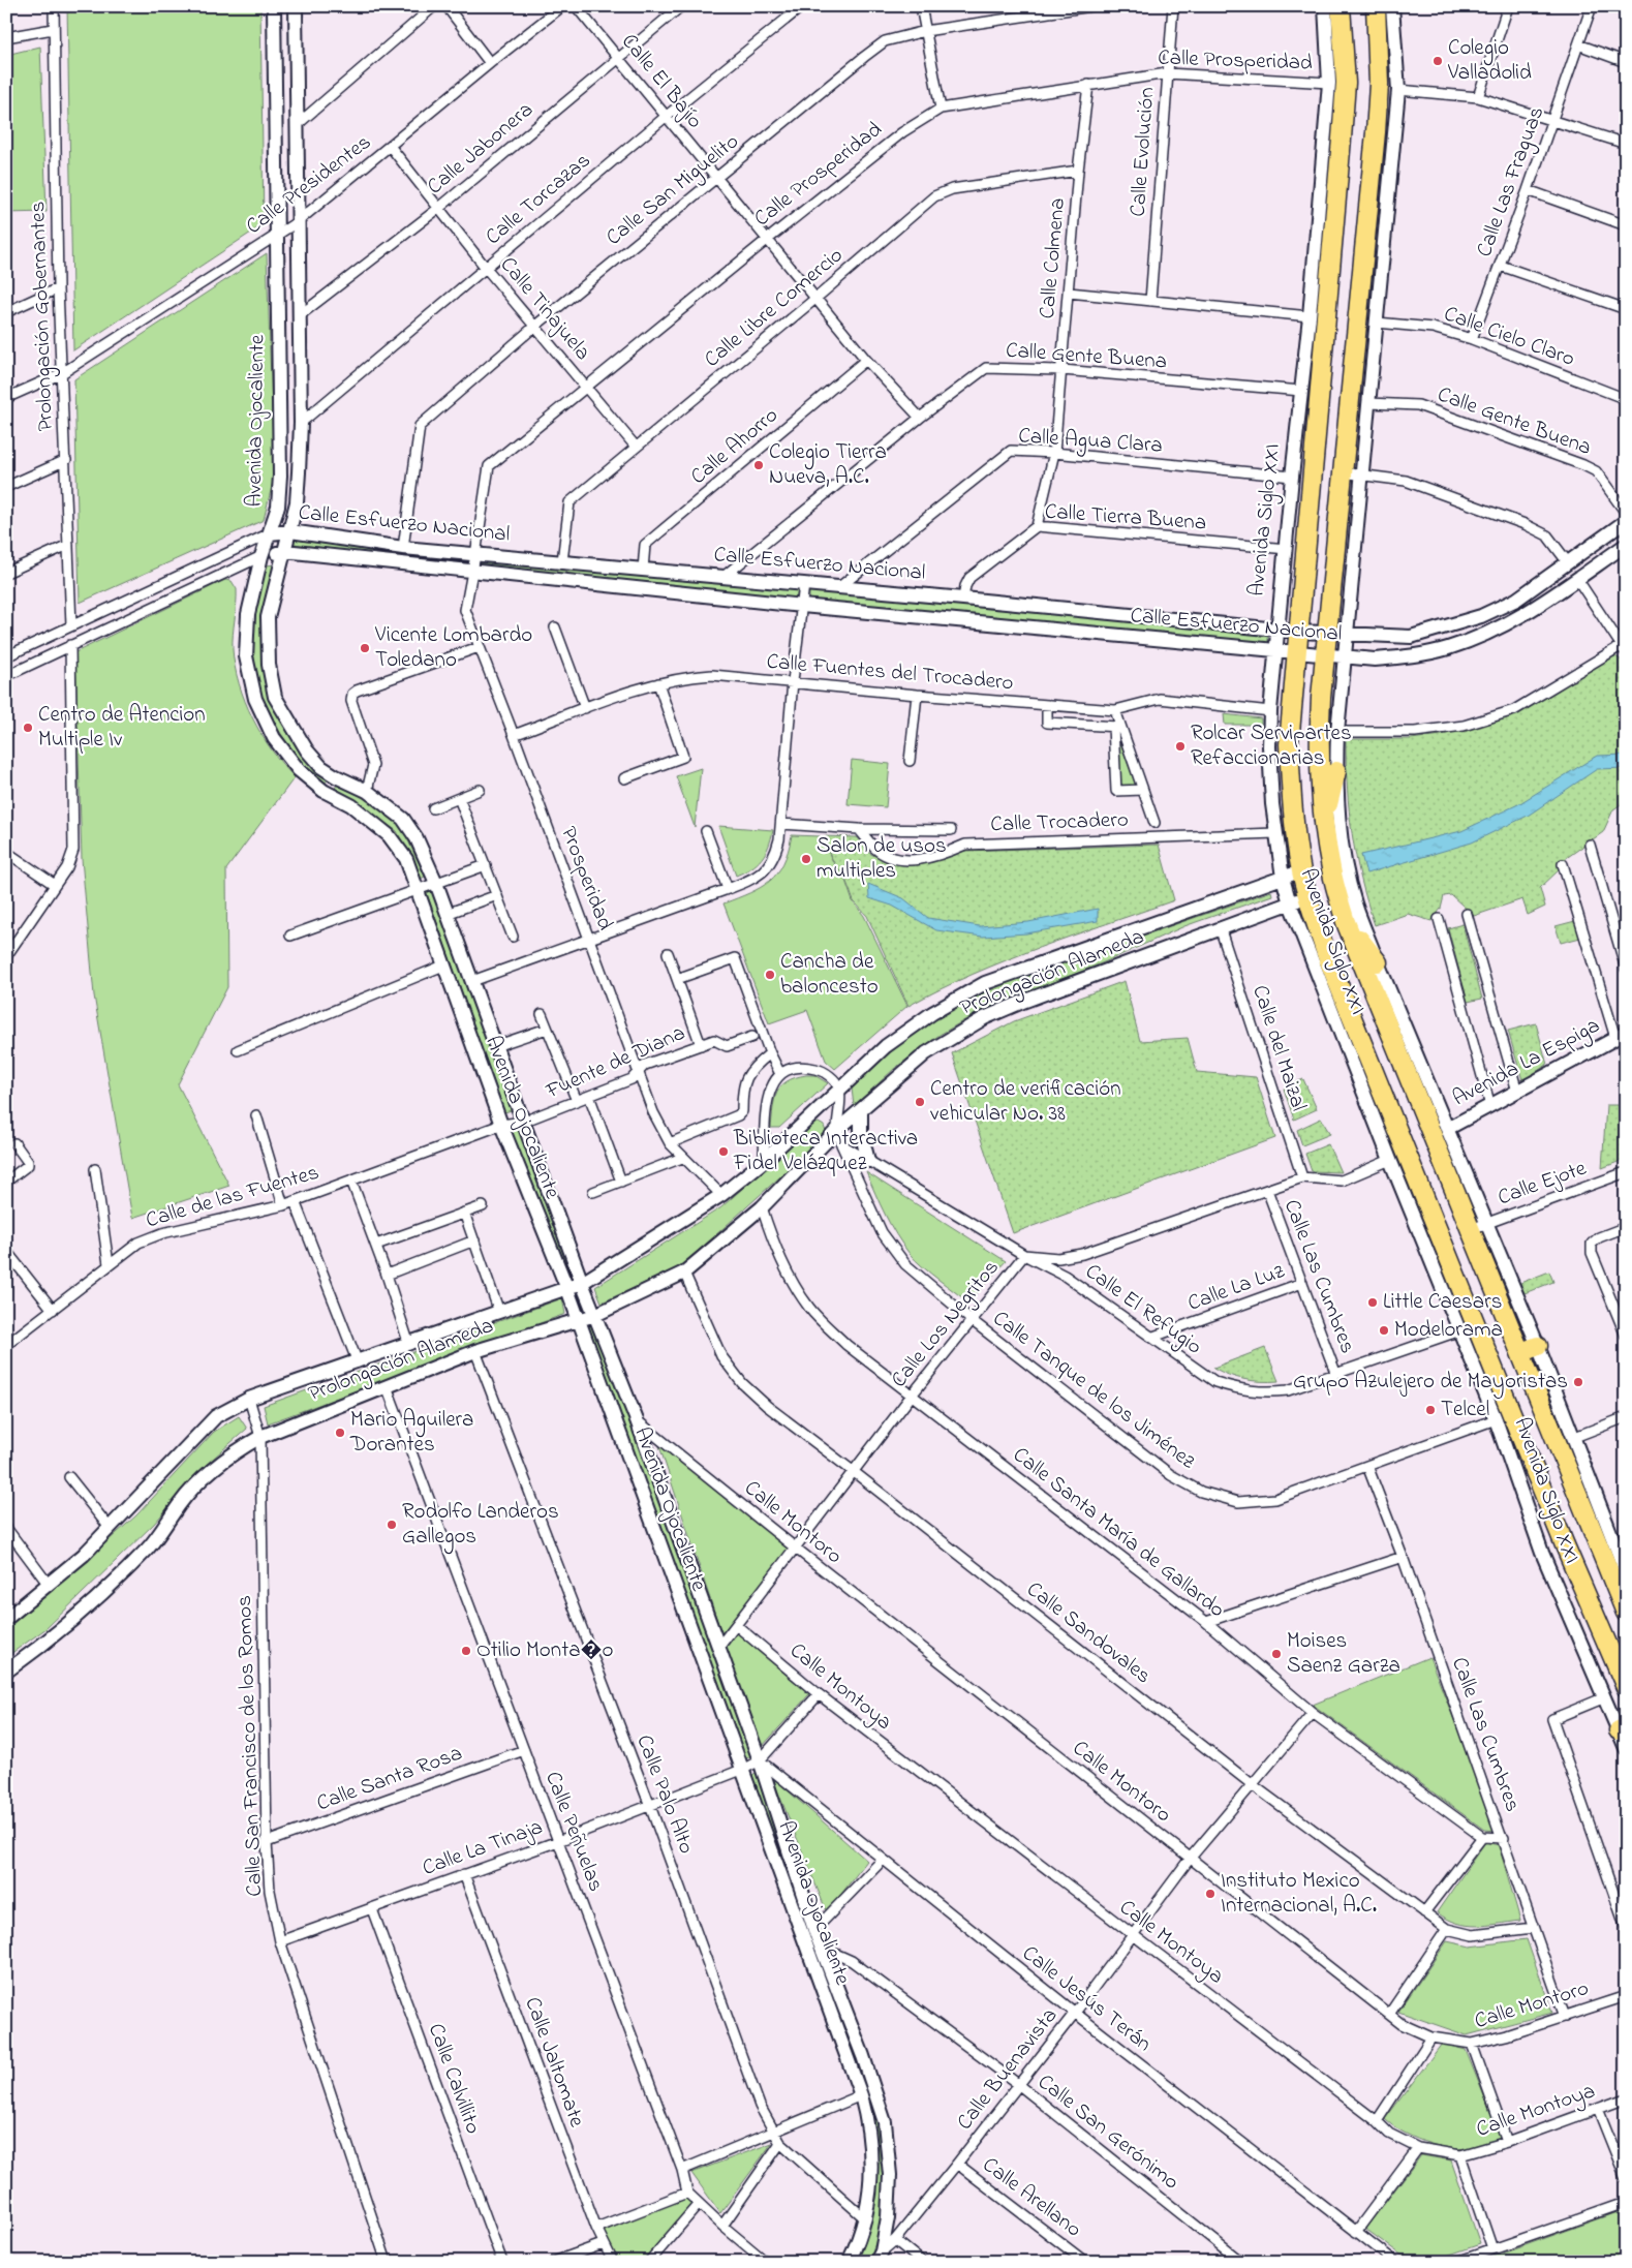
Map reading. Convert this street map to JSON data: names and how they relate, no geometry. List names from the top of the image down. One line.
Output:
{"streets":{"highway":["Avenida Siglo XXI"],"main road":["Avenida Ojocaliente","Calle Esfuerzo Nacional","Prolongación Alameda","Avenida La Espiga"],"street":["Calle Prosperidad","Calle El Bajío","Calle Jabonera","Calle Evolución","Calle Las Fraguas","Calle Presidentes","Calle San Miguelito","Calle Torcazas","Calle Colmena","Calle Libre Comercio","Calle Tinajuela","Prolongación Gobernantes","Calle Cielo Claro","Calle Gente Buena","Calle Agua Clara","Calle Ahorro","Calle Tierra Buena","Calle Fuentes del Trocadero","Calle Trocadero","Prosperidad","Calle del Maizal","Fuente de Diana","Calle Ejote","Calle de las Fuentes","Calle Las Cumbres","Calle La Luz","Calle El Refugio","Calle Los Negritos","Calle Tanque de los Jiménez","Calle Montoro","Calle Santa María de Gallardo","Calle Sandovales","Calle Montoya","Calle San Francisco de los Romos","Calle Santa Rosa","Calle Palo Alto","Calle Peñuelas","Calle La Tinaja","Calle Jesús Terán","Calle Jaltomate","Calle Buenavista","Calle Calvillito","Calle San Gerónimo","Calle Arellano"]},"crossings":[["Calle Prosperidad","Calle El Bajío"],["Calle Prosperidad","Calle Evolución"],["Calle Prosperidad","Calle Colmena"],["Calle Prosperidad","Calle Tinajuela"],["Calle Prosperidad","Avenida Siglo XXI"],["Calle Prosperidad","Calle Esfuerzo Nacional"],["Calle Prosperidad","Prosperidad"],["Calle El Bajío","Calle Jabonera"],["Calle El Bajío","Calle San Miguelito"],["Calle El Bajío","Calle Torcazas"],["Calle El Bajío","Calle Libre Comercio"],["Calle El Bajío","Calle Gente Buena"],["Calle El Bajío","Calle Ahorro"],["Calle Jabonera","Calle Tinajuela"],["Calle Jabonera","Avenida Ojocaliente"],["Calle Las Fraguas","Calle Cielo Claro"],["Calle Presidentes","Calle Tinajuela"],["Calle Presidentes","Prolongación Gobernantes"],["Calle Presidentes","Avenida Ojocaliente"],["Calle San Miguelito","Calle Tinajuela"],["Calle San Miguelito","Calle Esfuerzo Nacional"],["Calle Torcazas","Calle Tinajuela"],["Calle Torcazas","Avenida Ojocaliente"],["Calle Colmena","Calle Libre Comercio"],["Calle Colmena","Calle Gente Buena"],["Calle Colmena","Calle Agua Clara"],["Calle Colmena","Calle Tierra Buena"],["Calle Libre Comercio","Calle Tinajuela"],["Calle Libre Comercio","Calle Esfuerzo Nacional"],["Prolongación Gobernantes","Calle Esfuerzo Nacional"],["Calle Cielo Claro","Avenida Siglo XXI"],["Calle Gente Buena","Avenida Siglo XXI"],["Calle Gente Buena","Calle Esfuerzo Nacional"],["Avenida Ojocaliente","Calle Esfuerzo Nacional"],["Avenida Ojocaliente","Prolongación Alameda"],["Avenida Ojocaliente","Fuente de Diana"],["Avenida Ojocaliente","Calle de las Fuentes"],["Avenida Ojocaliente","Calle Los Negritos"],["Avenida Ojocaliente","Calle Montoro"],["Avenida Ojocaliente","Calle Palo Alto"],["Avenida Ojocaliente","Calle La Tinaja"],["Avenida Ojocaliente","Calle Jesús Terán"],["Avenida Ojocaliente","Calle Buenavista"],["Avenida Ojocaliente","Calle San Gerónimo"],["Calle Agua Clara","Avenida Siglo XXI"],["Calle Agua Clara","Calle Esfuerzo Nacional"],["Calle Ahorro","Calle Esfuerzo Nacional"],["Calle Tierra Buena","Avenida Siglo XXI"],["Calle Tierra Buena","Calle Esfuerzo Nacional"],["Avenida Siglo XXI","Calle Esfuerzo Nacional"],["Avenida Siglo XXI","Calle Fuentes del Trocadero"],["Avenida Siglo XXI","Calle Trocadero"],["Avenida Siglo XXI","Prolongación Alameda"],["Avenida Siglo XXI","Avenida La Espiga"],["Avenida Siglo XXI","Calle Ejote"],["Avenida Siglo XXI","Calle El Refugio"],["Avenida Siglo XXI","Calle Tanque de los Jiménez"],["Calle Esfuerzo Nacional","Prosperidad"],["Calle Fuentes del Trocadero","Prosperidad"],["Prosperidad","Prolongación Alameda"],["Prosperidad","Fuente de Diana"],["Prolongación Alameda","Calle del Maizal"],["Prolongación Alameda","Calle Santa María de Gallardo"],["Prolongación Alameda","Calle Sandovales"],["Prolongación Alameda","Calle San Francisco de los Romos"],["Prolongación Alameda","Calle Palo Alto"],["Prolongación Alameda","Calle Peñuelas"],["Calle del Maizal","Calle Los Negritos"],["Fuente de Diana","Calle de las Fuentes"],["Calle Las Cumbres","Calle La Luz"],["Calle Las Cumbres","Calle El Refugio"],["Calle Las Cumbres","Calle Los Negritos"],["Calle Las Cumbres","Calle Tanque de los Jiménez"],["Calle Las Cumbres","Calle Montoro"],["Calle Las Cumbres","Calle Sandovales"],["Calle La Luz","Calle El Refugio"],["Calle El Refugio","Calle Los Negritos"],["Calle El Refugio","Calle Tanque de los Jiménez"],["Calle Los Negritos","Calle Tanque de los Jiménez"],["Calle Los Negritos","Calle Montoro"],["Calle Los Negritos","Calle Santa María de Gallardo"],["Calle Los Negritos","Calle Sandovales"],["Calle Los Negritos","Calle Montoya"],["Calle Montoro","Calle Buenavista"],["Calle Santa María de Gallardo","Calle Buenavista"],["Calle Sandovales","Calle Buenavista"],["Calle Montoya","Calle La Tinaja"],["Calle Montoya","Calle Buenavista"],["Calle San Francisco de los Romos","Calle Santa Rosa"],["Calle San Francisco de los Romos","Calle La Tinaja"],["Calle Santa Rosa","Calle Peñuelas"],["Calle Palo Alto","Calle La Tinaja"],["Calle Peñuelas","Calle La Tinaja"],["Calle La Tinaja","Calle Jesús Terán"],["Calle La Tinaja","Calle Jaltomate"],["Calle La Tinaja","Calle Calvillito"],["Calle Jesús Terán","Calle Buenavista"],["Calle Buenavista","Calle San Gerónimo"],["Calle Buenavista","Calle Arellano"]],"places":["Colegio Valladolid","Colegio Tierra Nueva, A.C.","Vicente Lombardo Toledano","Centro de Atencion Multiple Iv","Rolcar Servipartes Refaccionarias","Salon de usos multiples","Cancha de baloncesto","Centro de verificación vehicular No. 38","Biblioteca Interactiva Fidel Velázquez","Little Caesars","Modelorama","Grupo Azulejero de Mayoristas","Telcel","Mario Aguilera Dorantes","Rodolfo Landeros Gallegos","Otilio Monta�o","Moises Saenz Garza","Instituto Mexico Internacional, A.C."]}
